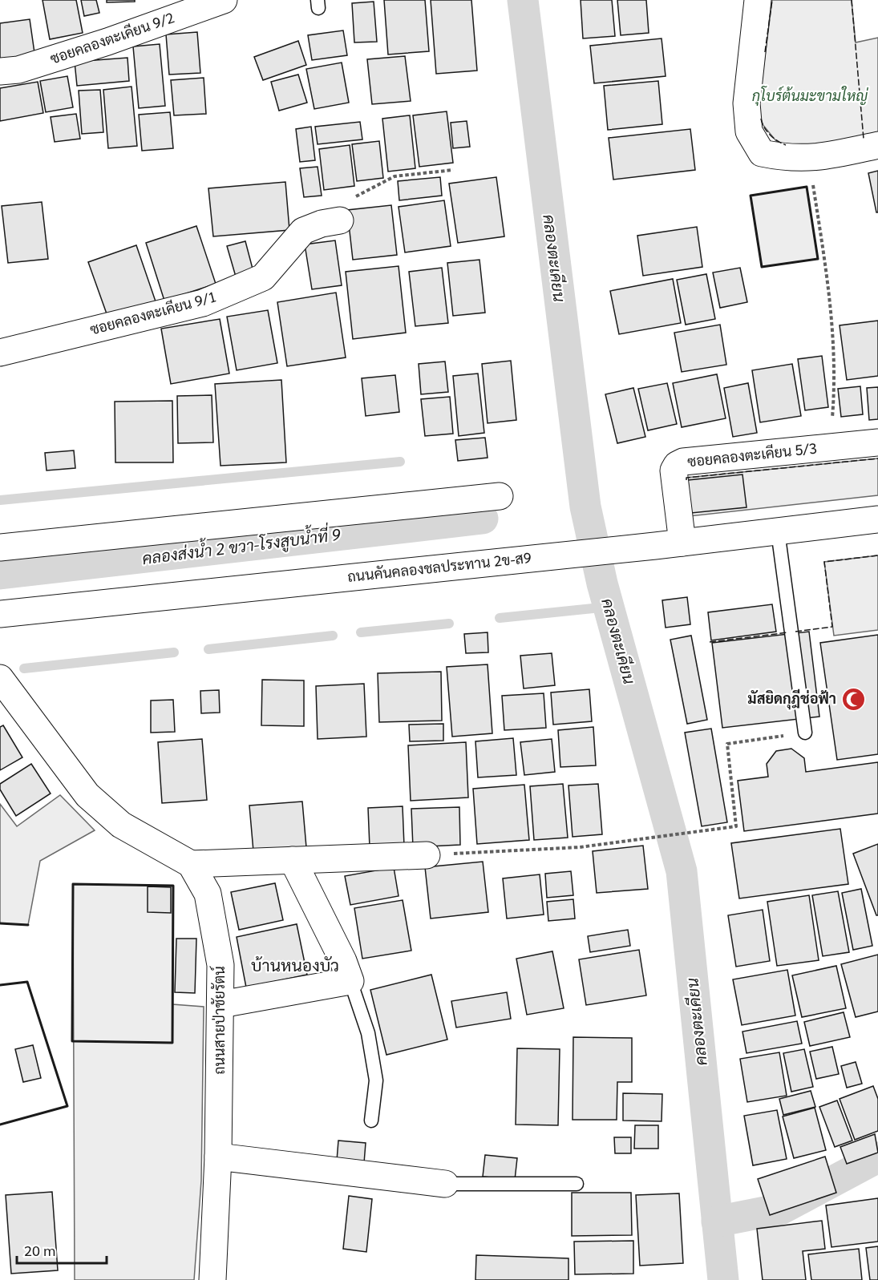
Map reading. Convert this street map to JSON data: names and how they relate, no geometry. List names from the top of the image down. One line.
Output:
{"streets":{"street":["ซอยคลองตะเคียน 9/2","ซอยคลองตะเคียน 9/1","ซอยคลองตะเคียน 5/3","ถนนคันคลองชลประทาน 2ข-ส9","ถนนสายป่าชัยรัตน์"]},"crossings":[["ซอยคลองตะเคียน 5/3","ถนนคันคลองชลประทาน 2ข-ส9"]],"districts":["บ้านหนองบัว"],"water":["คลองตะเคียน","คลองส่งน้ำ 2 ขวา-โรงสูบน้ำที่ 9"],"parks":["กุโบร์ต้นมะขามใหญ่"],"places":{"mosque":["มัสยิดกุฎีช่อฟ้า"]},"scale_bar":"20 m"}
